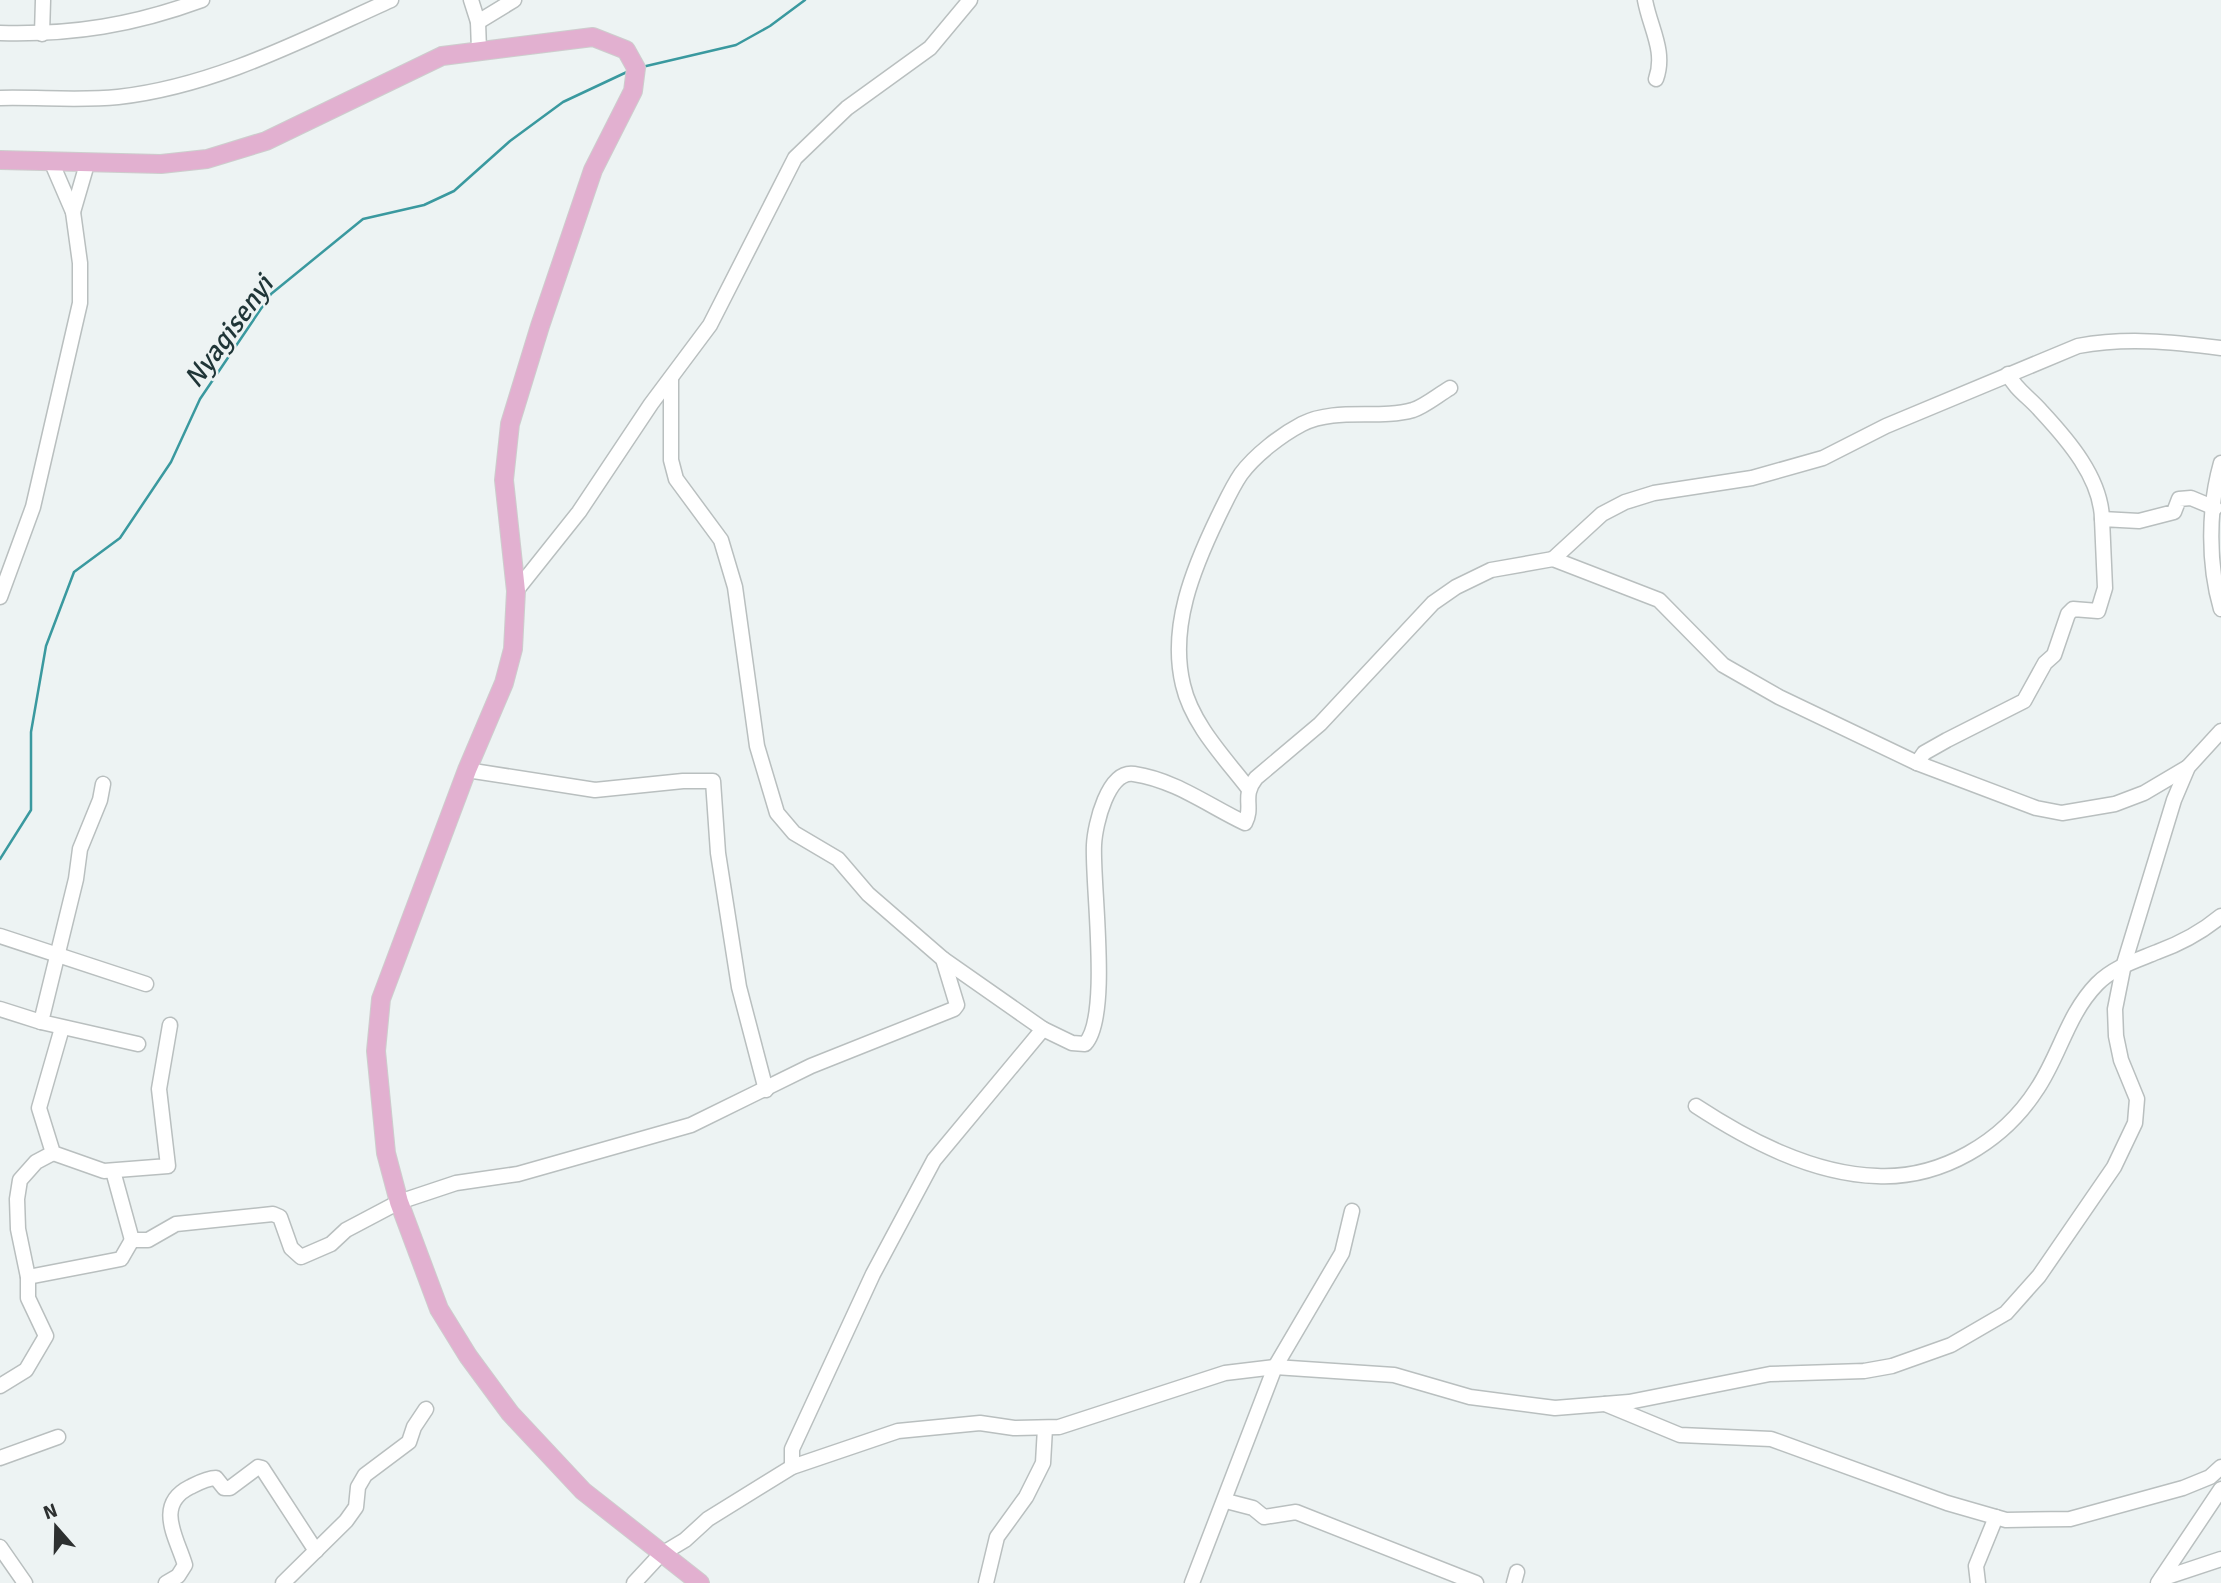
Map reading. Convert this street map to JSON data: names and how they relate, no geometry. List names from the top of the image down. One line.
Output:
{"water":["Nyagisenyi"],"north":"top"}
